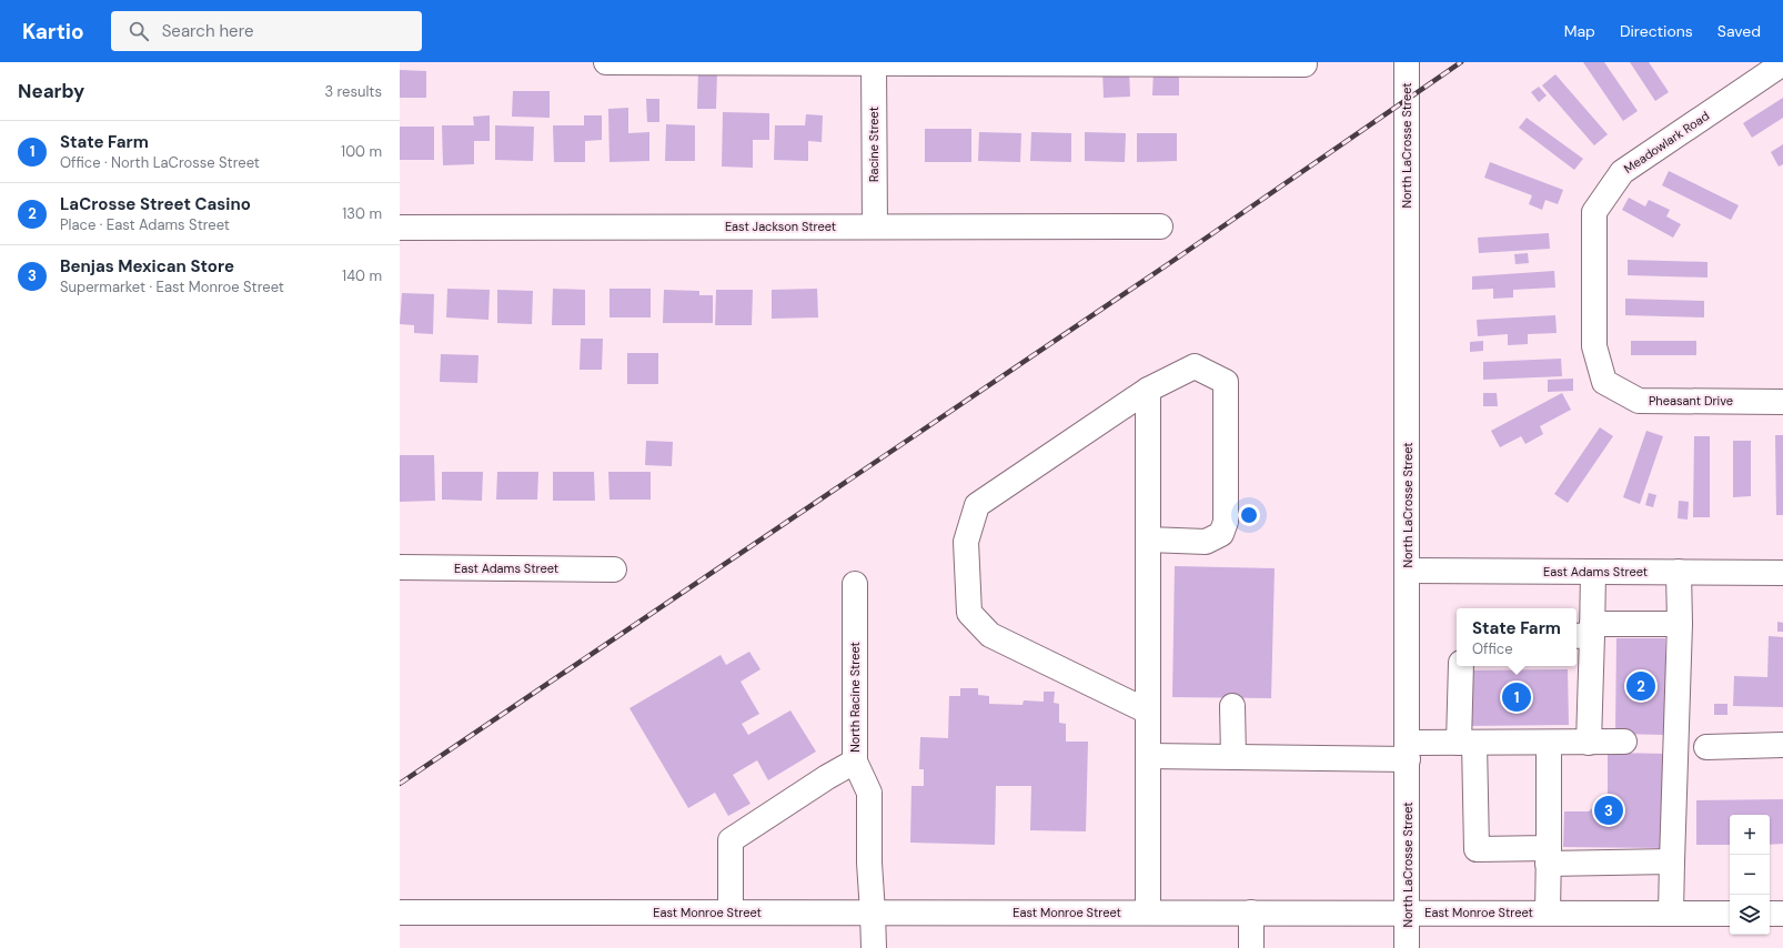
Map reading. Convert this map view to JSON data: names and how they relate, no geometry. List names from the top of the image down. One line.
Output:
{"streets":{"street":["Meadowlark Road","Racine Street","North LaCrosse Street","East Jackson Street","Pheasant Drive","East Adams Street","North Racine Street","East Monroe Street"]},"crossings":[["Meadowlark Road","Pheasant Drive"],["Racine Street","East Jackson Street"],["North LaCrosse Street","East Adams Street"],["North LaCrosse Street","East Monroe Street"],["North Racine Street","East Monroe Street"]],"page":{"header":"Kartio","search":"Search here","nav":["Map","Directions","Saved"],"heading":["Nearby","3 results"],"list":[{"mark":"1","name":"State Farm","note":"Office · North LaCrosse Street","value":"100 m"},{"mark":"2","name":"LaCrosse Street Casino","note":"Place · East Adams Street","value":"130 m"},{"mark":"3","name":"Benjas Mexican Store","note":"Supermarket · East Monroe Street","value":"140 m"}],"popup":["State Farm","Office"],"pins":["2","1","3"],"map_buttons":["+","−"]}}
